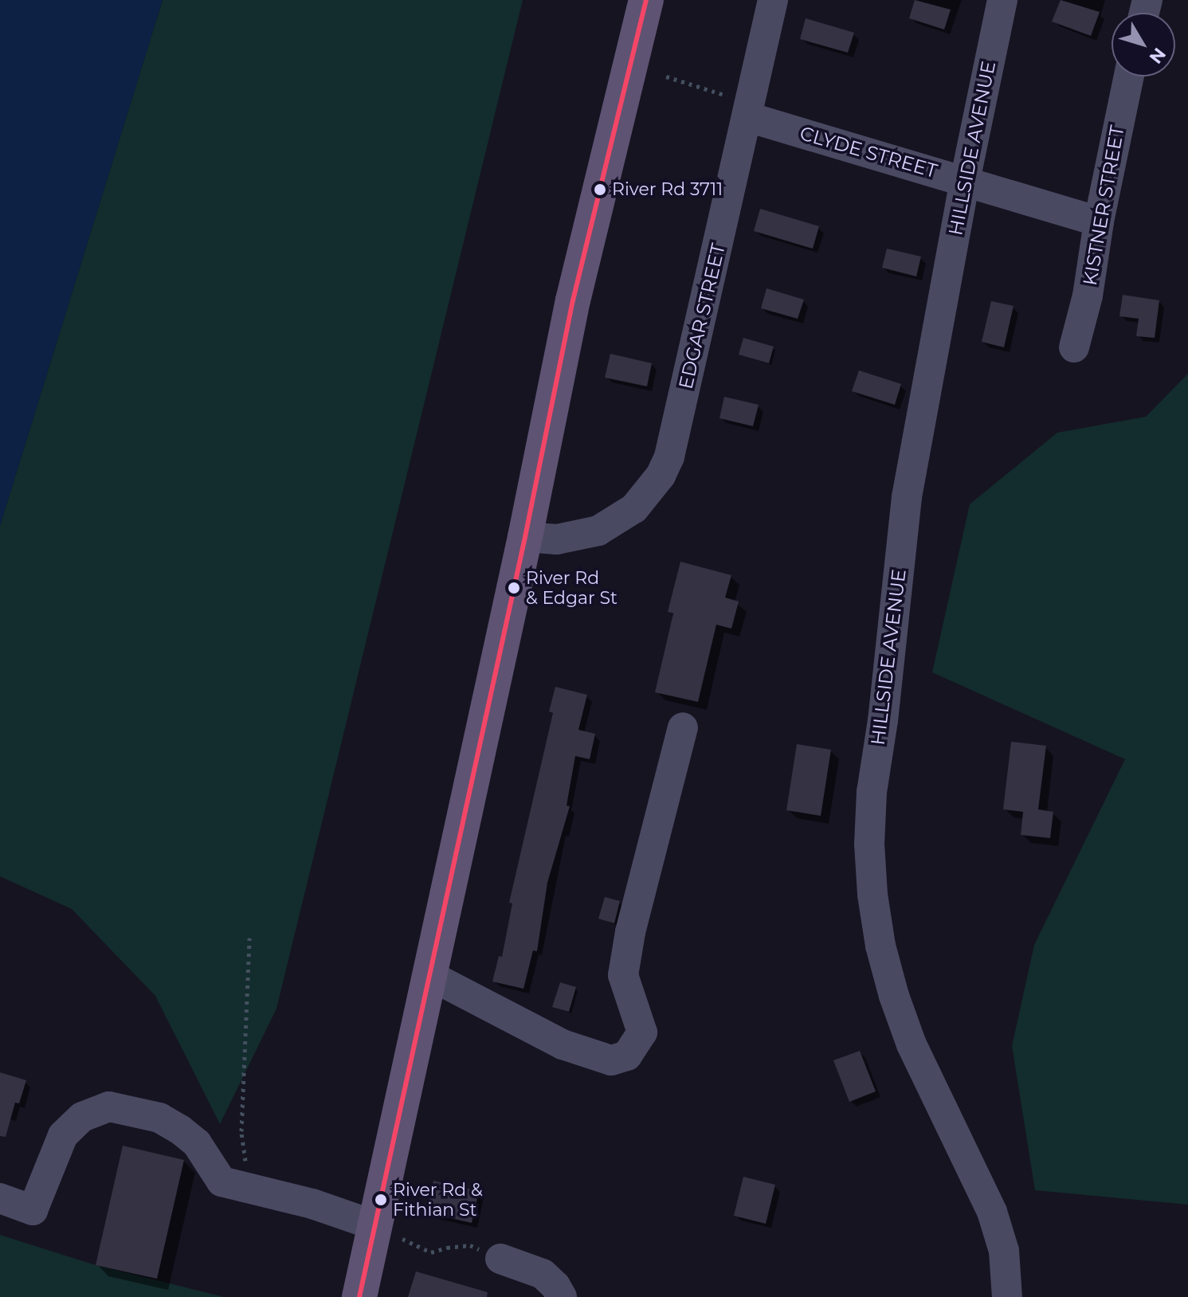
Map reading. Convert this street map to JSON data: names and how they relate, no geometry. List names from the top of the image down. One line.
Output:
{"streets":{"street":["HILLSIDE AVENUE","CLYDE STREET","KISTNER STREET","EDGAR STREET"]},"crossings":[["HILLSIDE AVENUE","CLYDE STREET"],["CLYDE STREET","KISTNER STREET"],["CLYDE STREET","EDGAR STREET"]],"places":["River Rd 3711","River Rd & Edgar St","River Rd & Fithian St"],"north":"bottom right"}
